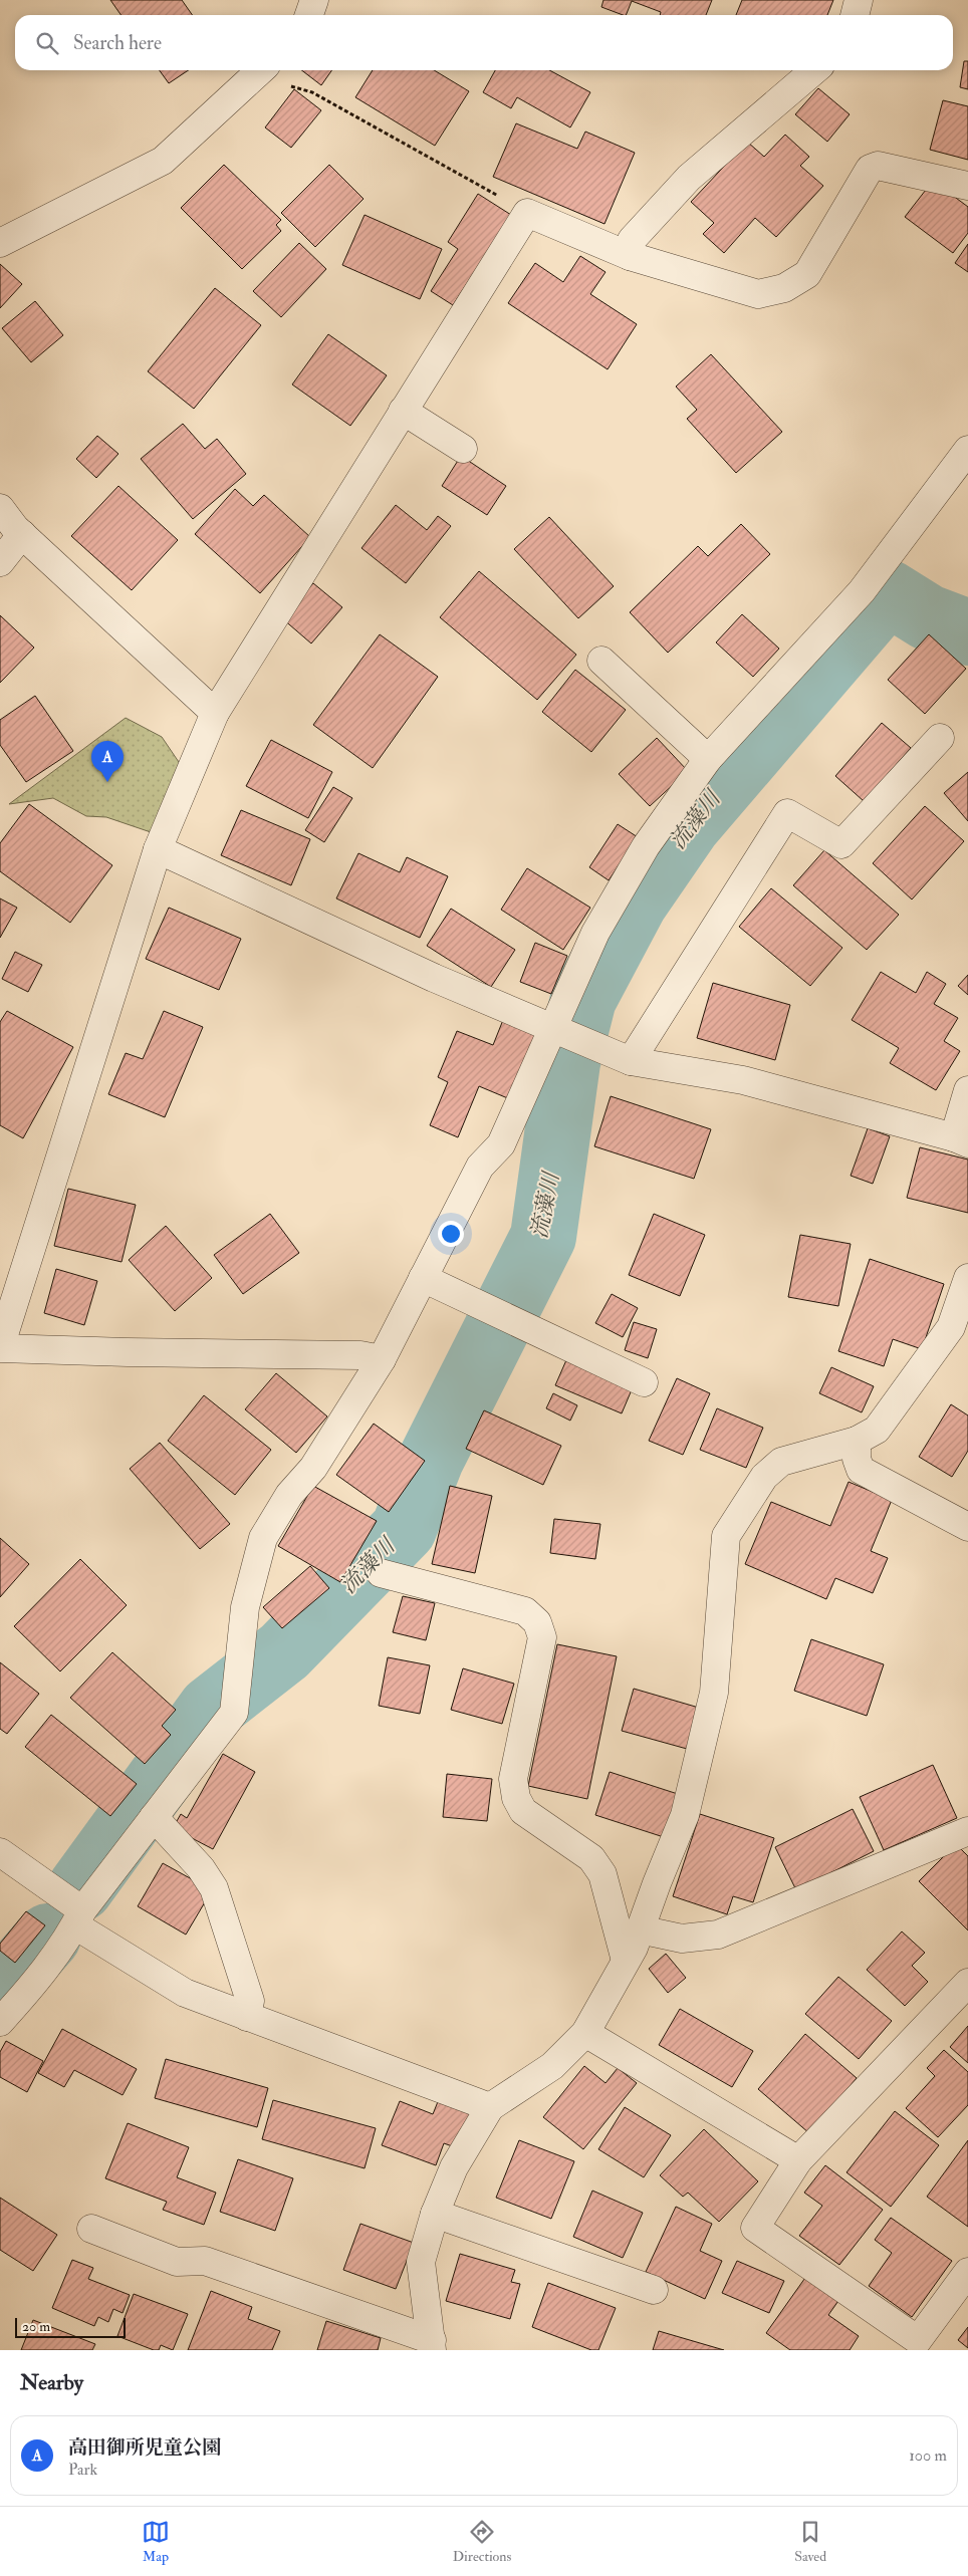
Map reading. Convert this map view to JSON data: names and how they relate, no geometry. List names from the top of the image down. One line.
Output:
{"water":["流藻川"],"scale_bar":"20 m","page":{"search":"Search here","pins":"A","scale":"20 m","heading":"Nearby","list":[{"mark":"A","name":"高田御所児童公園","note":"Park","value":"100 m"}],"nav":["Map","Directions","Saved"]}}
